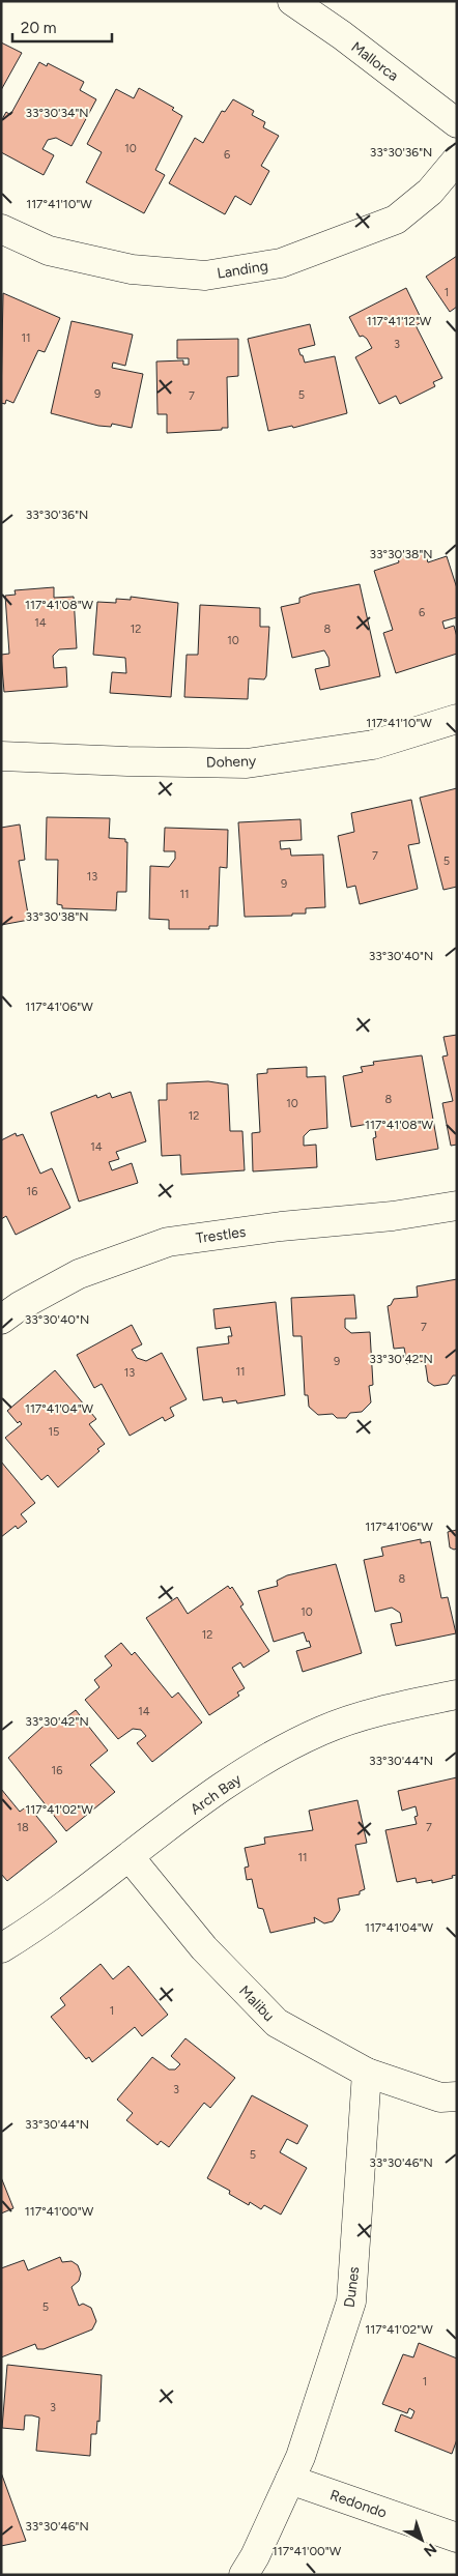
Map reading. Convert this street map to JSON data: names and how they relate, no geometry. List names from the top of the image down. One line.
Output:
{"streets":{"street":["Mallorca","Landing","Doheny","Trestles","Arch Bay","Malibu","Dunes","Redondo"]},"crossings":[["Arch Bay","Malibu"],["Malibu","Dunes"],["Dunes","Redondo"]],"house_numbers":["10","6","1","11","3","9","5","7","6","14","12","8","10","7","5","13","9","11","8","10","12","14","16","7","9","11","13","15","8","10","12","14","16","18","7","11","1","3","5","5","1","3"],"scale_bar":"20 m","north":"bottom right","coordinates":["33°30'34\"N","33°30'36\"N","117°41'10\"W","117°41'12\"W","33°30'38\"N","117°41'08\"W","33°30'40\"N","117°41'06\"W","33°30'42\"N","117°41'04\"W","33°30'44\"N","117°41'02\"W","33°30'46\"N","117°41'00\"W"]}
